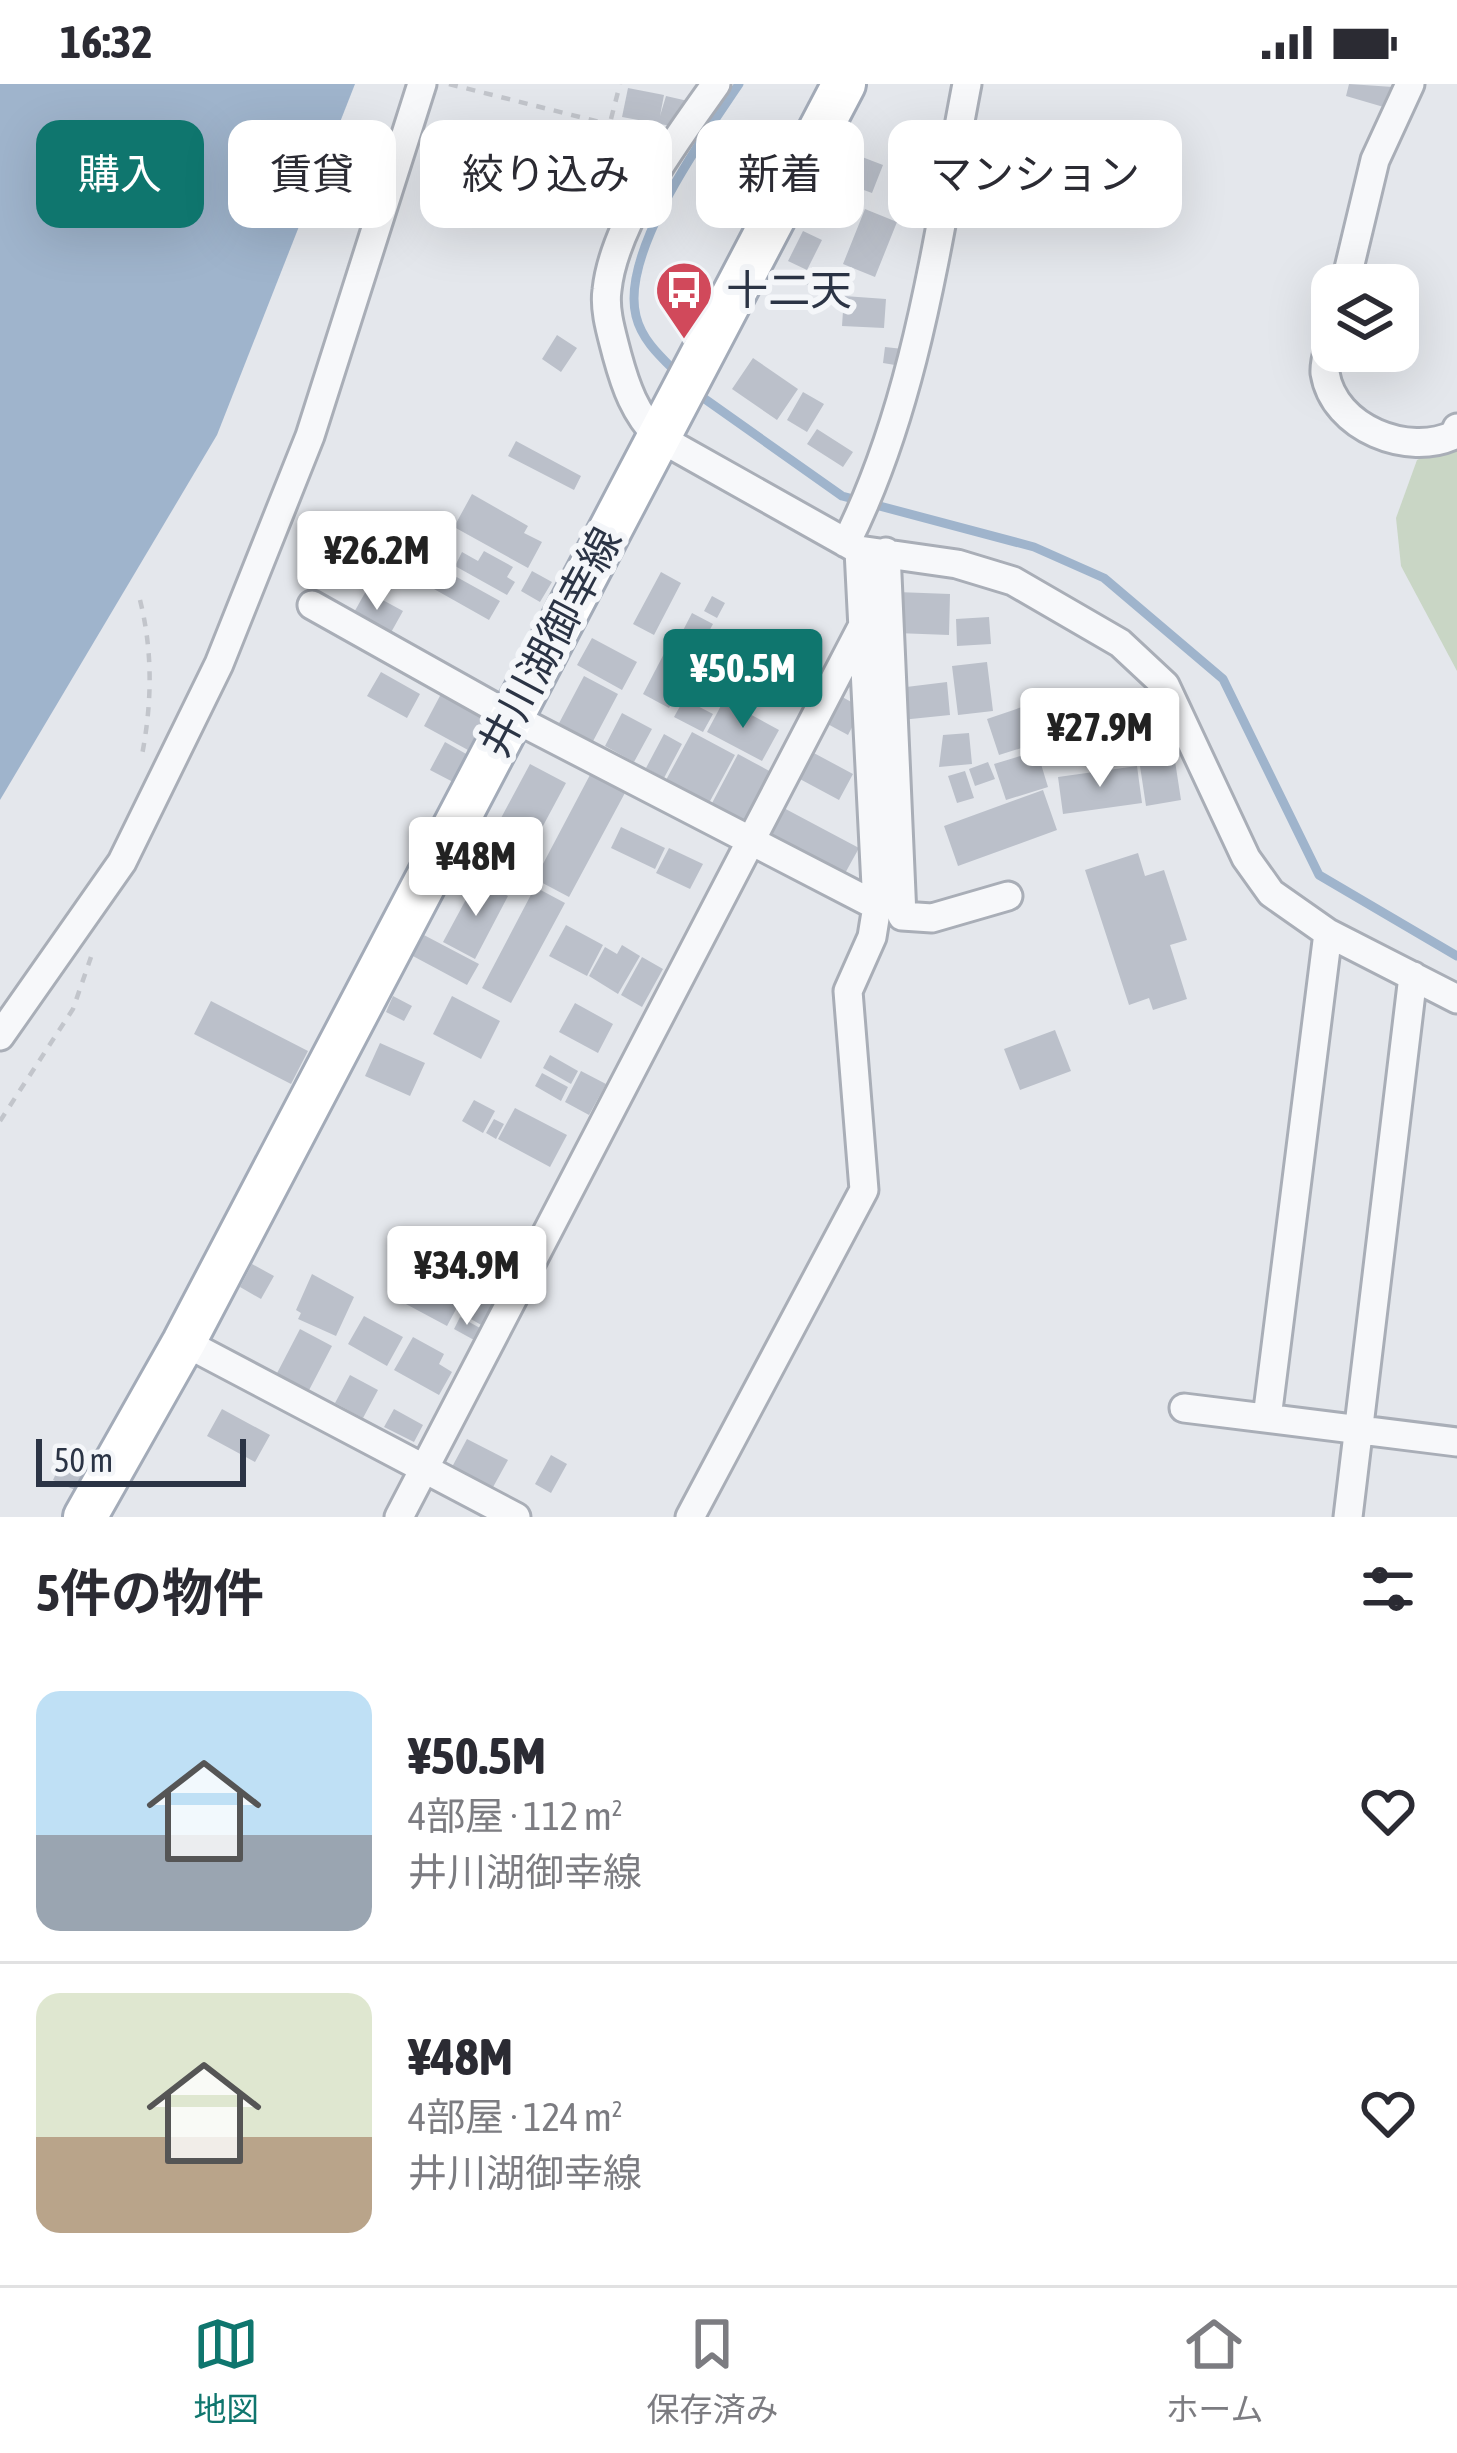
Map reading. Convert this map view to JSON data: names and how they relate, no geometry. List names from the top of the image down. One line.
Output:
{"streets":{"main road":["井川湖御幸線"]},"places":{"bus stop":["十二天"]},"scale_bar":"50 m","page":{"status":"16:32","chip":["購入","賃貸","絞り込み","新着","マンション"],"price":["¥26.2M","¥50.5M","¥27.9M","¥48M","¥34.9M"],"scale":"50 m","heading":"5件の物件","list":[{"name":"¥50.5M","note":"4部屋 · 112 m² · 井川湖御幸線"},{"name":"¥48M","note":"4部屋 · 124 m² · 井川湖御幸線"}],"tabs":["地図","保存済み","ホーム"]}}
